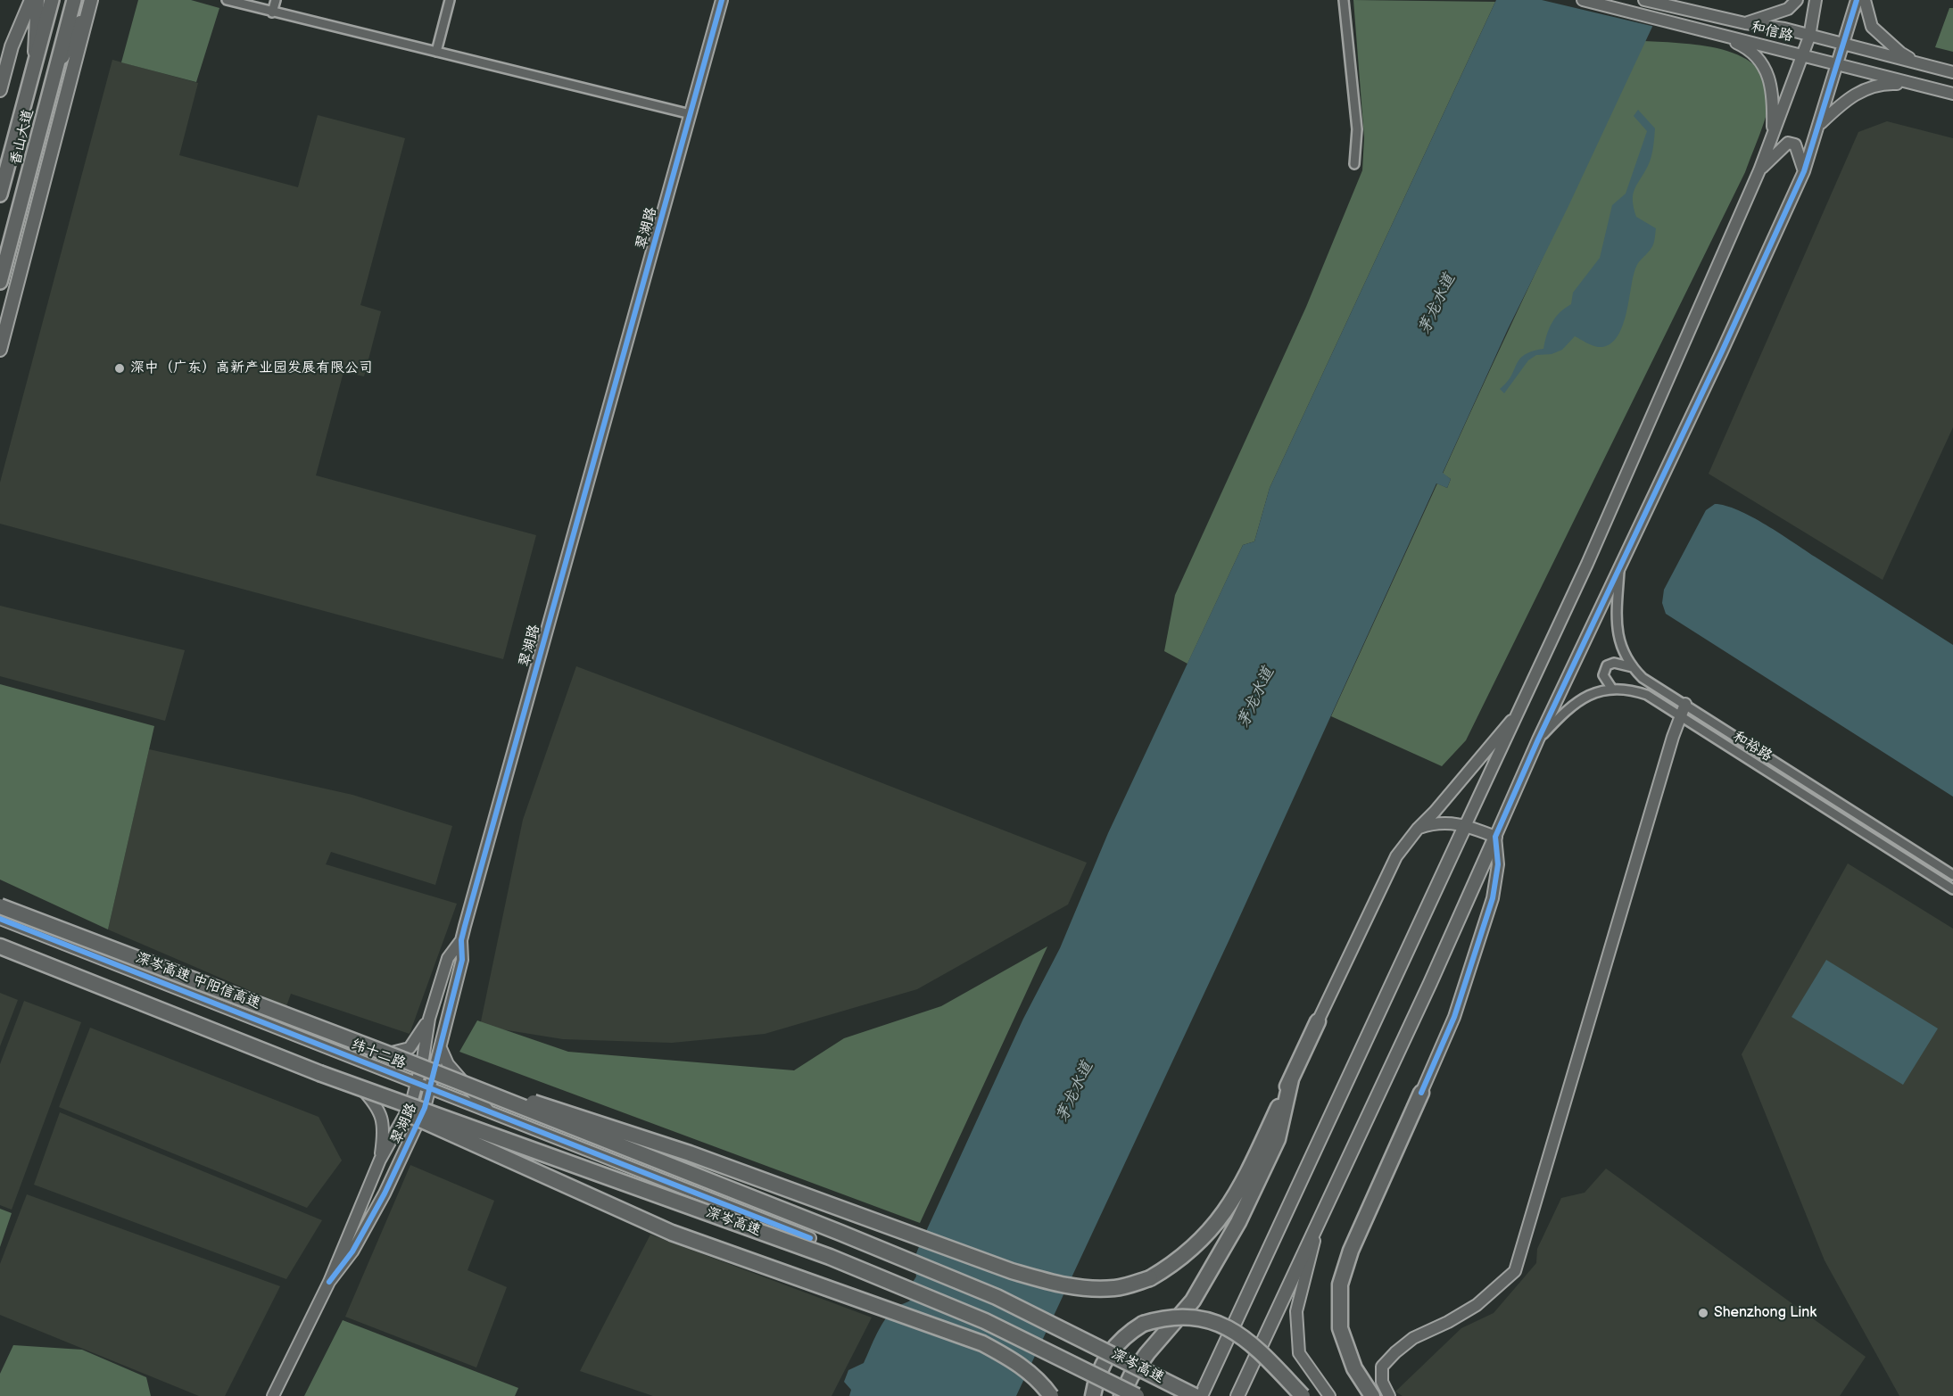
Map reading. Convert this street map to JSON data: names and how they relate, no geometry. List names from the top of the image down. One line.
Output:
{"streets":{"highway":["香山大道","深岑高速 中阳信高速","深岑高速"],"street":["和信路","翠湖路","和裕路","纬十二路"]},"crossings":[["翠湖路","纬十二路"],["深岑高速 中阳信高速","深岑高速"]],"water":["茅龙水道"],"places":["深中（广东）高新产业园发展有限公司","Shenzhong Link"]}
